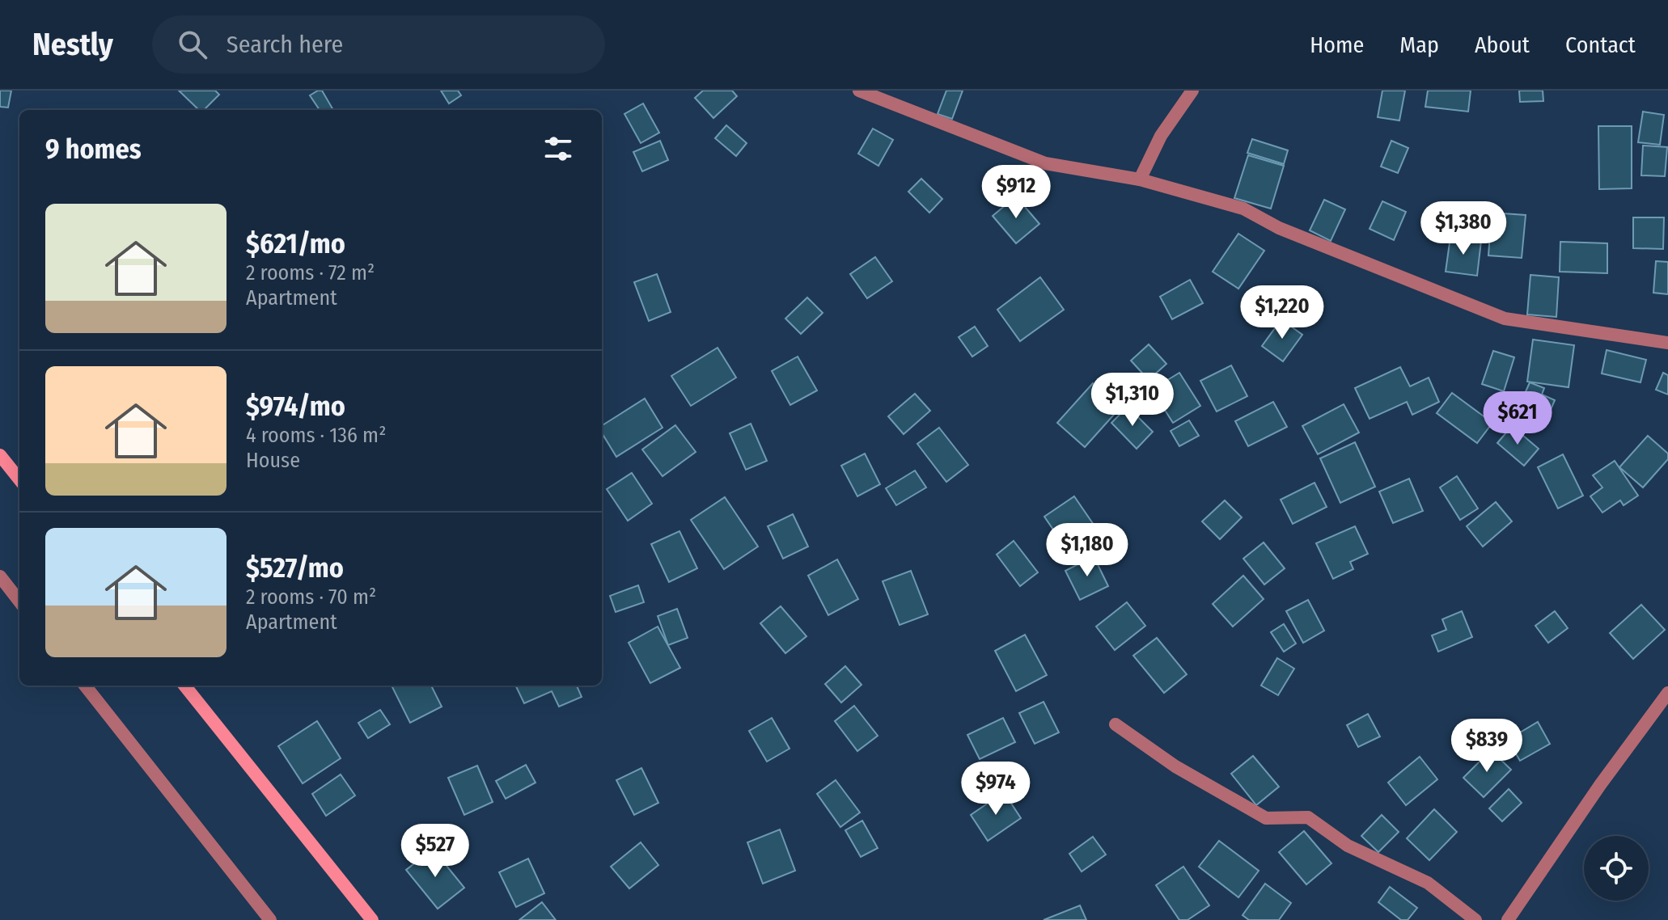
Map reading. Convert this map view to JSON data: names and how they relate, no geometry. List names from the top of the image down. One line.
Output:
{"page":{"header":"Nestly","search":"Search here","nav":["Home","Map","About","Contact"],"heading":"9 homes","price":["$912","$1,380","$1,220","$1,310","$621","$1,180","$839","$974","$527"],"list":[{"name":"$621/mo","note":"2 rooms · 72 m² · Apartment"},{"name":"$974/mo","note":"4 rooms · 136 m² · House"},{"name":"$527/mo","note":"2 rooms · 70 m² · Apartment"}]}}
